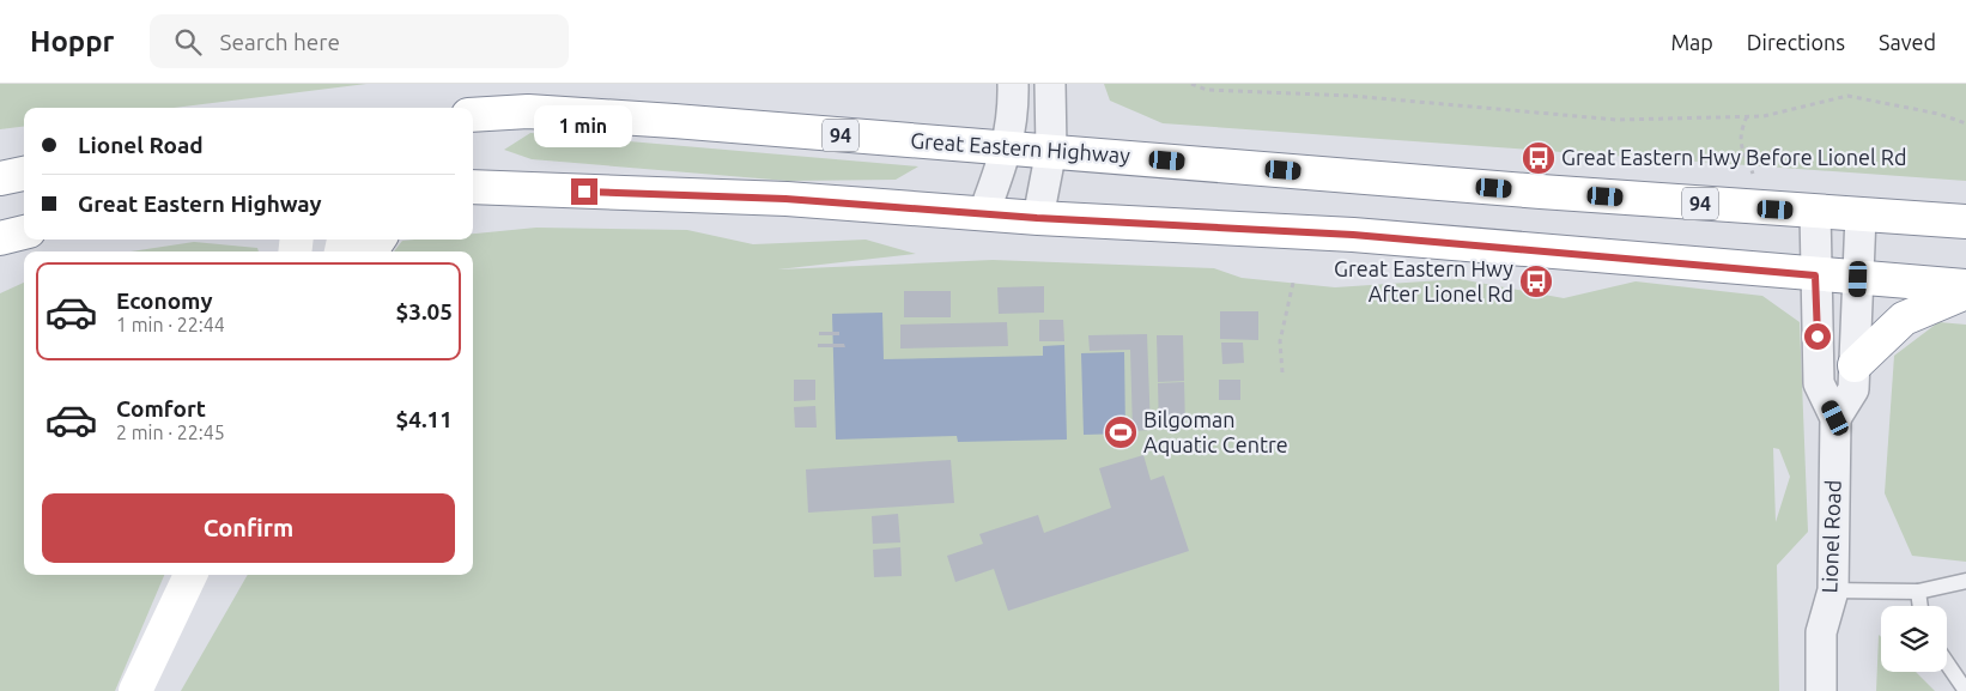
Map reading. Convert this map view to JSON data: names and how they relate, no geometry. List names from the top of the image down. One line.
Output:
{"streets":{"main road":["94","Great Eastern Highway"],"street":["Lionel Road"]},"crossings":[["Great Eastern Highway","Lionel Road"]],"places":{"bus stop":["Great Eastern Hwy Before Lionel Rd","Great Eastern Hwy After Lionel Rd"],"sports":["Bilgoman Aquatic Centre"]},"page":{"header":"Hoppr","search":"Search here","nav":["Map","Directions","Saved"],"bubble":"1 min","banner":["Lionel Road","Great Eastern Highway"],"list":[{"name":"Economy","note":"1 min · 22:44","value":"$3.05"},{"name":"Comfort","note":"2 min · 22:45","value":"$4.11"}],"buttons":"Confirm"}}
